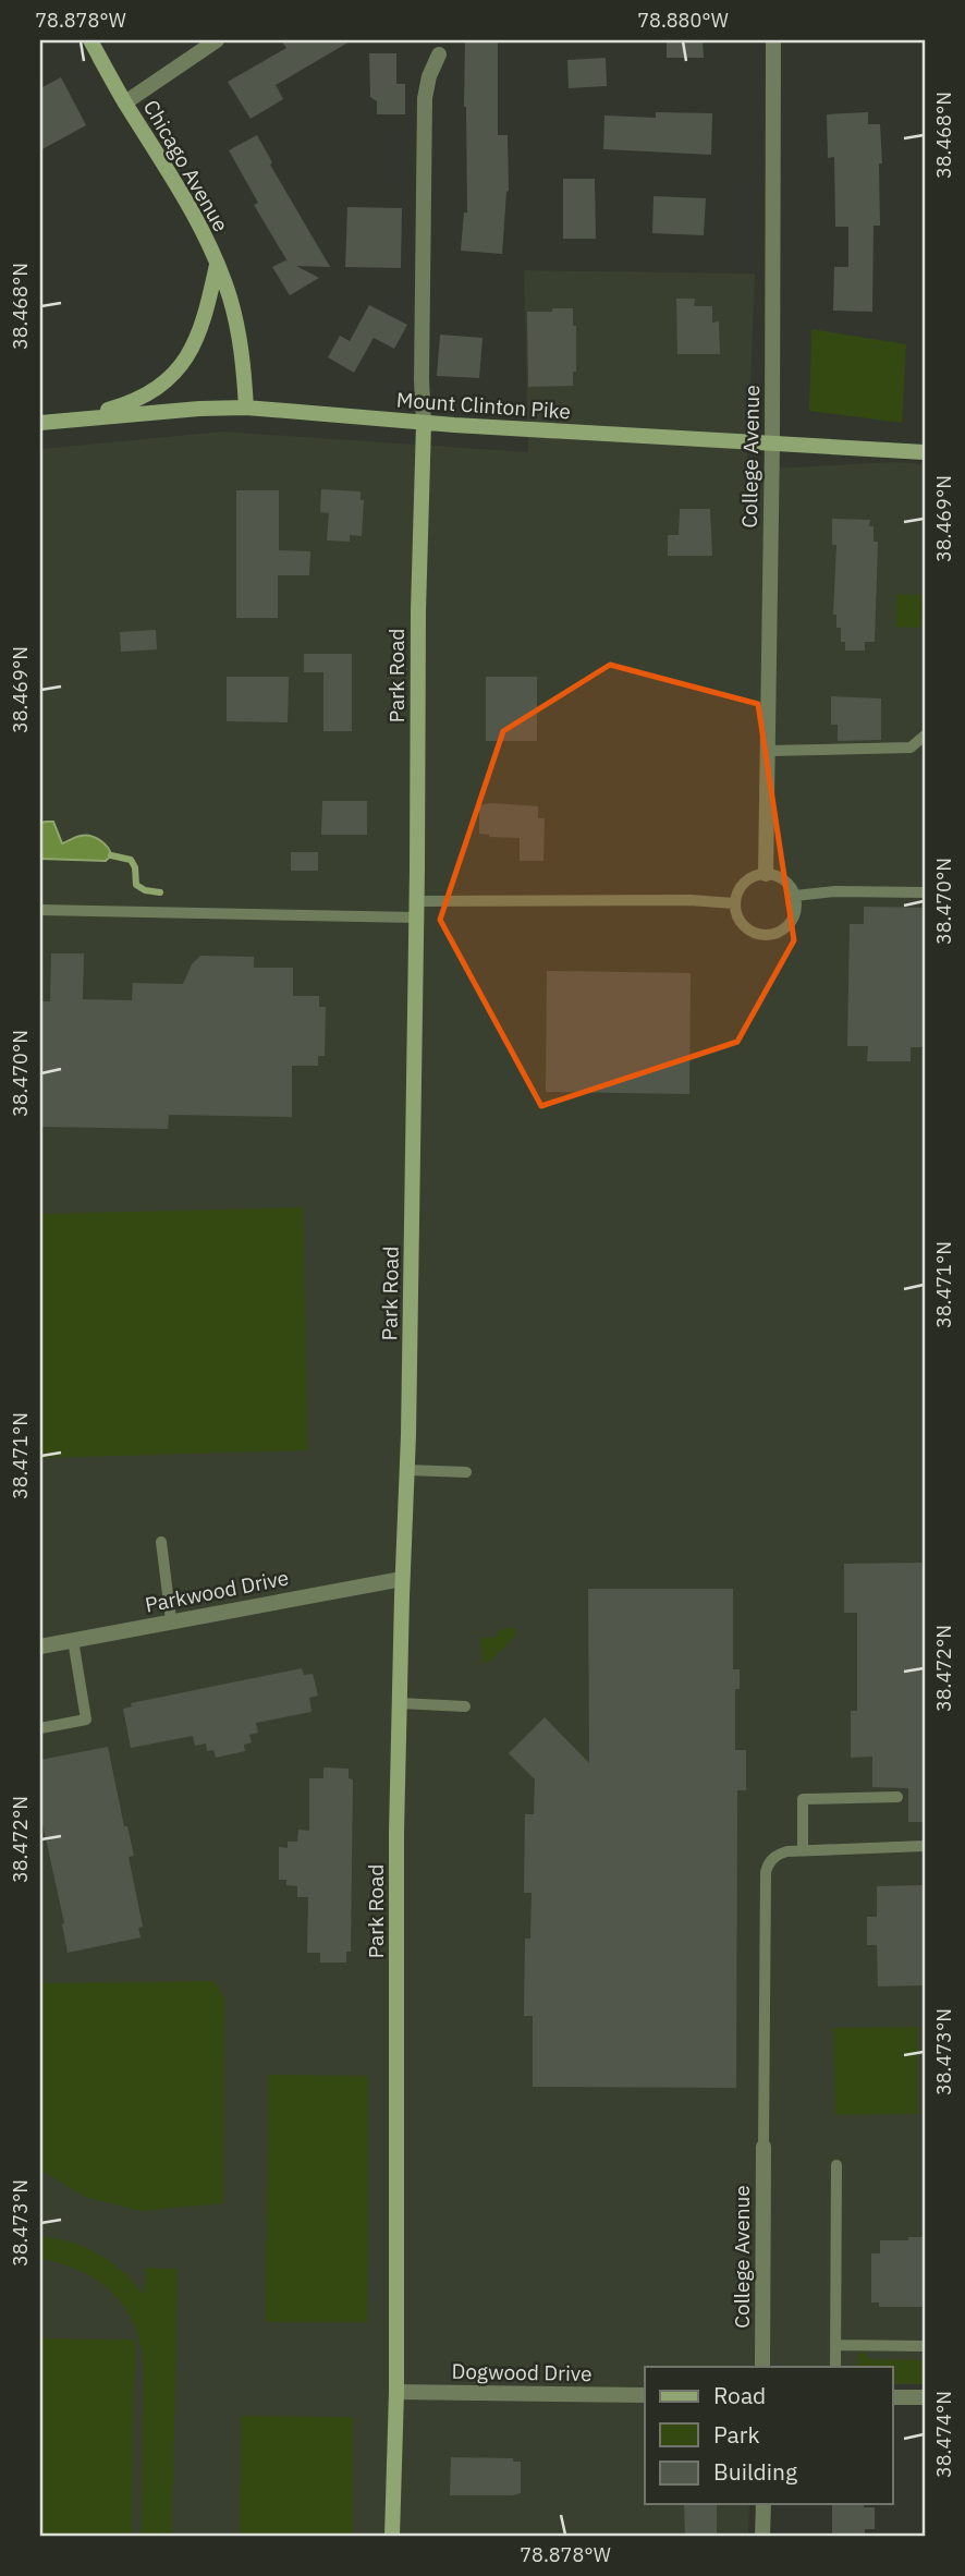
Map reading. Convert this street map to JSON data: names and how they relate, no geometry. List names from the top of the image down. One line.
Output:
{"streets":{"street":["Chicago Avenue","Mount Clinton Pike","College Avenue","Park Road","Parkwood Drive","Dogwood Drive"]},"crossings":[["Chicago Avenue","Mount Clinton Pike"],["Mount Clinton Pike","College Avenue"],["Mount Clinton Pike","Park Road"],["Park Road","Parkwood Drive"],["Park Road","Dogwood Drive"]],"legend":["Road","Park","Building"],"coordinates":["78.878°W","78.880°W","38.468°N","38.469°N","38.470°N","38.471°N","38.472°N","38.473°N","38.474°N"]}
